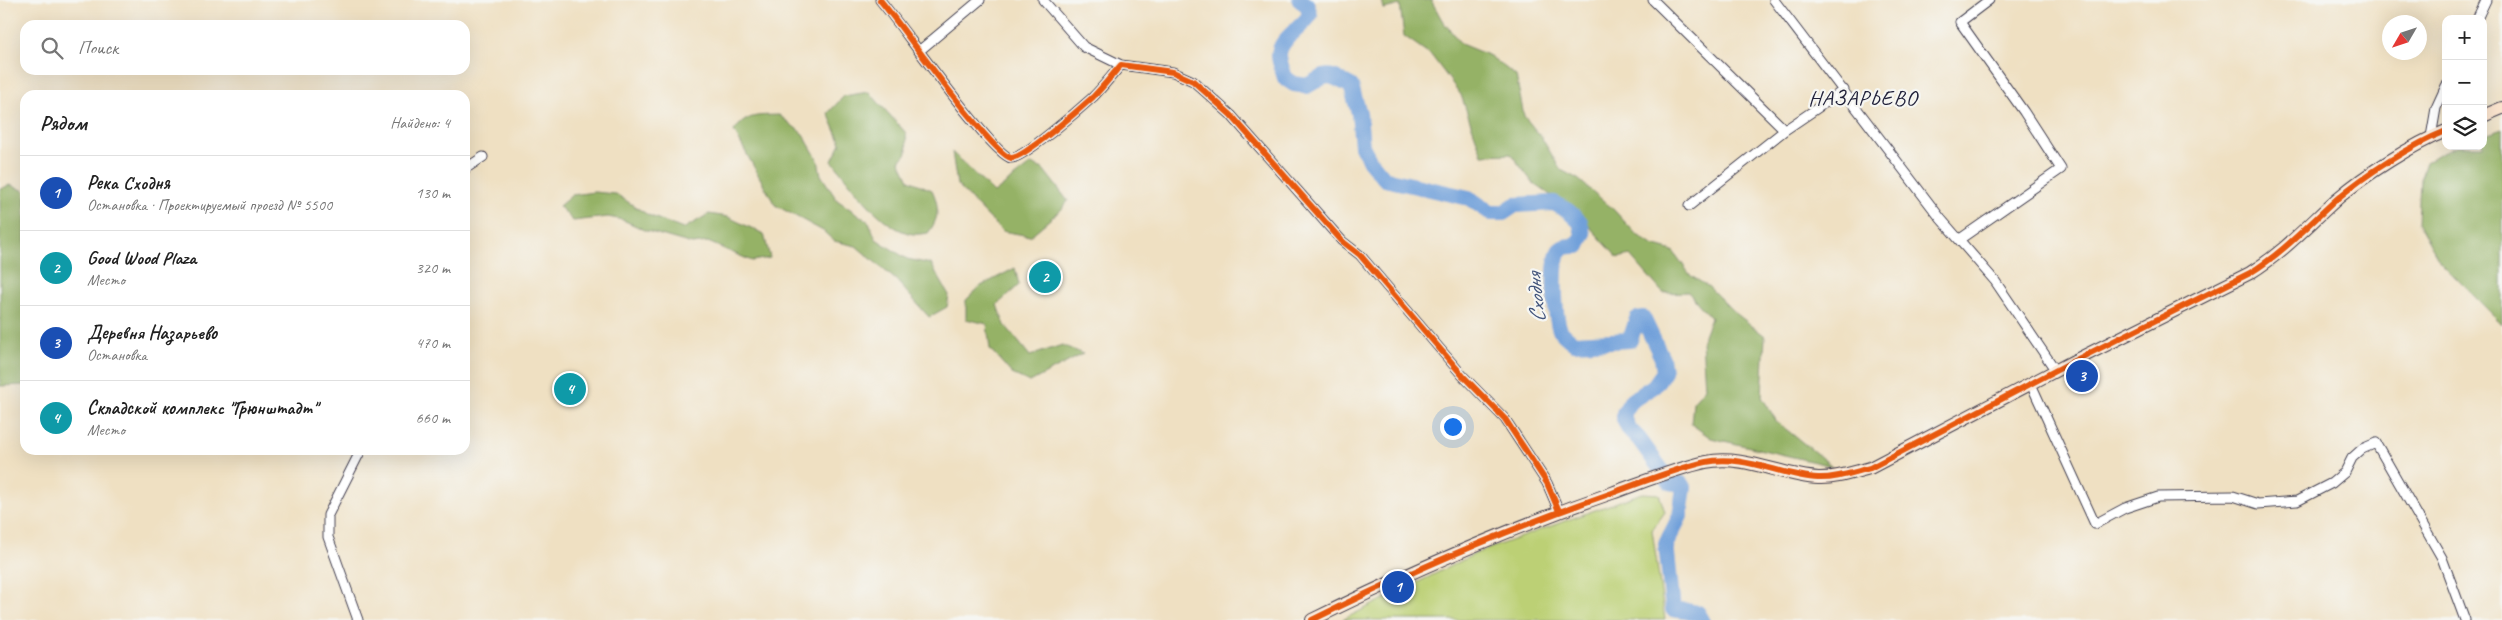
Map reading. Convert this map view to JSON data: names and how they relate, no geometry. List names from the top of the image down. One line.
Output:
{"districts":["НАЗАРЬЕВО"],"water":["Сходня"],"north":"bottom left","page":{"map_buttons":["+","−"],"search":"Поиск","heading":["Рядом","Найдено: 4"],"list":[{"mark":"1","name":"Река Сходня","note":"Остановка · Проектируемый проезд № 5500","value":"130 m"},{"mark":"2","name":"Good Wood Plaza","note":"Место","value":"320 m"},{"mark":"3","name":"Деревня Назарьево","note":"Остановка","value":"470 m"},{"mark":"4","name":"Складской комплекс \"Грюнштадт\"","note":"Место","value":"660 m"}],"pins":["2","3","4","1"]}}
